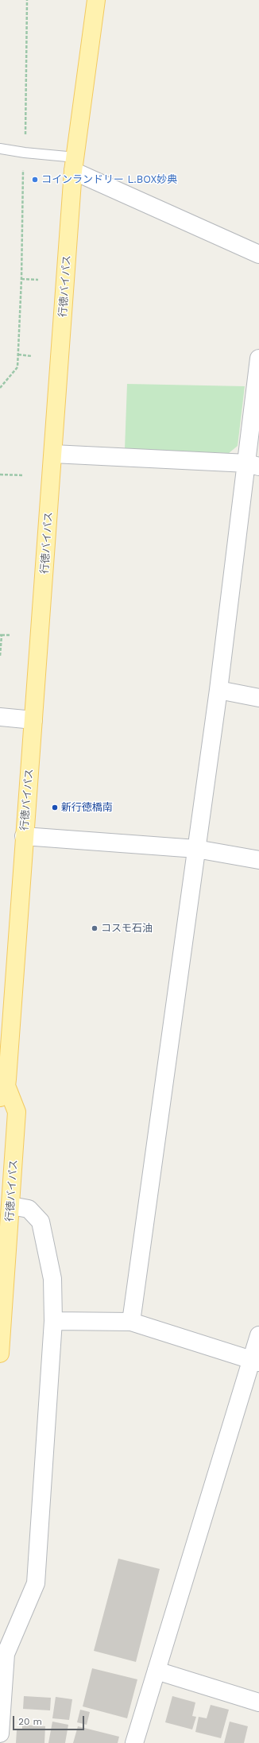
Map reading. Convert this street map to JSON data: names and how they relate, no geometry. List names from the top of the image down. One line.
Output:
{"streets":{"main road":["行徳バイパス"]},"places":["コインランドリー L.BOX妙典","新行徳橋南","コスモ石油"],"scale_bar":"20 m"}
